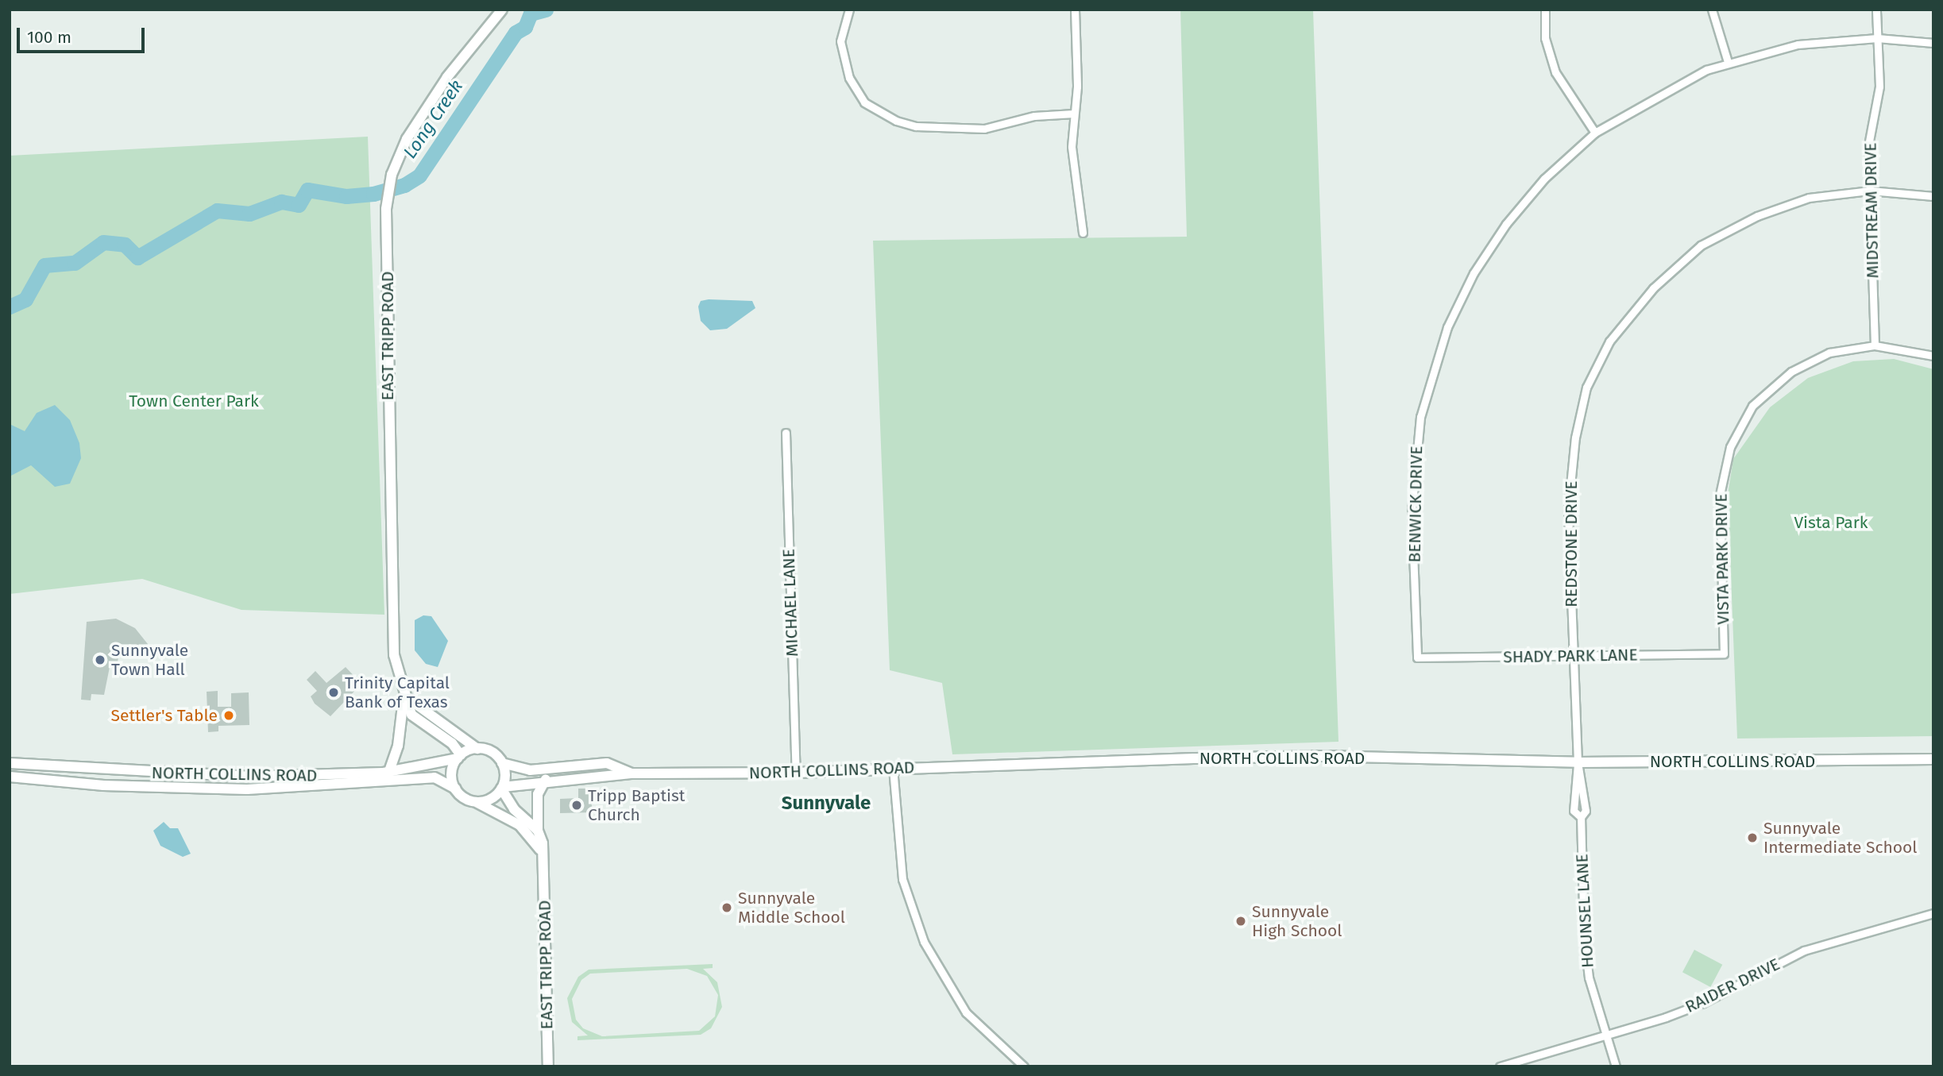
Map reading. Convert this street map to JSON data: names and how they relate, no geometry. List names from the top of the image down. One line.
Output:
{"streets":{"street":["MIDSTREAM DRIVE","EAST TRIPP ROAD","BENWICK DRIVE","REDSTONE DRIVE","VISTA PARK DRIVE","MICHAEL LANE","SHADY PARK LANE","NORTH COLLINS ROAD","HOUNSEL LANE","RAIDER DRIVE"]},"crossings":[["MIDSTREAM DRIVE","BENWICK DRIVE"],["MIDSTREAM DRIVE","REDSTONE DRIVE"],["MIDSTREAM DRIVE","VISTA PARK DRIVE"],["EAST TRIPP ROAD","NORTH COLLINS ROAD"],["BENWICK DRIVE","SHADY PARK LANE"],["REDSTONE DRIVE","SHADY PARK LANE"],["REDSTONE DRIVE","NORTH COLLINS ROAD"],["REDSTONE DRIVE","HOUNSEL LANE"],["VISTA PARK DRIVE","SHADY PARK LANE"],["MICHAEL LANE","NORTH COLLINS ROAD"],["NORTH COLLINS ROAD","HOUNSEL LANE"],["HOUNSEL LANE","RAIDER DRIVE"]],"districts":["Sunnyvale"],"water":["Long Creek"],"parks":["Town Center Park","Vista Park"],"places":["Sunnyvale Town Hall","Trinity Capital Bank of Texas","Settler's Table","Tripp Baptist Church","Sunnyvale Intermediate School","Sunnyvale Middle School","Sunnyvale High School"],"scale_bar":"100 m"}
